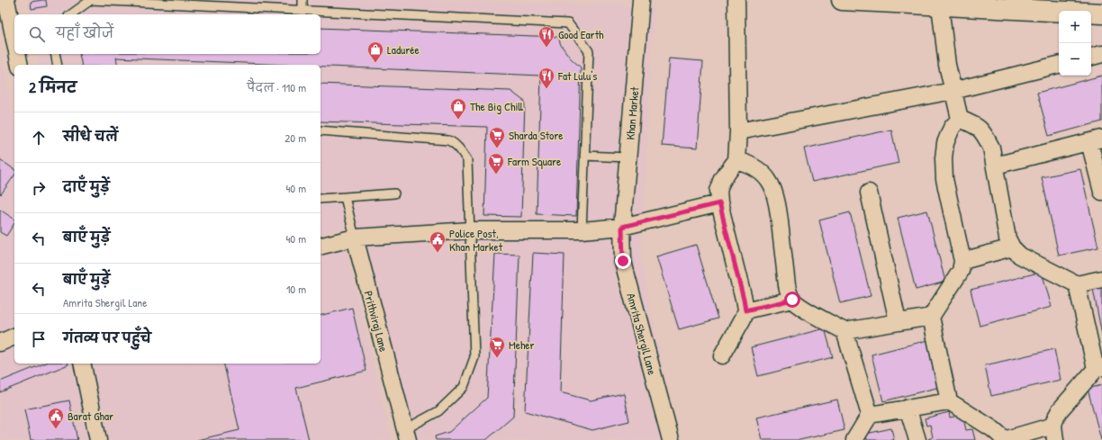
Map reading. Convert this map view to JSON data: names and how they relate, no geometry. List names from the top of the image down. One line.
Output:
{"streets":{"street":["Khan Market","Prithviraj Lane","Amrita Shergil Lane"]},"crossings":[["Khan Market","Amrita Shergil Lane"]],"places":{"restaurant":["Good Earth","Fat Lulu's"],"shop":["Ladurée","The Big Chill"],"supermarket":["Sharda Store","Farm Square","Meher"],"public building":["Police Post, Khan Market","Barat Ghar"]},"page":{"map_buttons":["+","−"],"search":"यहाँ खोजें","heading":["2 मिनट","पैदल · 110 m"],"list":[["सीधे चलें","20 m"],["दाएँ मुड़ें","40 m"],["बाएँ मुड़ें","40 m"],["बाएँ मुड़ें","Amrita Shergil Lane","10 m"],"गंतव्य पर पहुँचे"]}}
